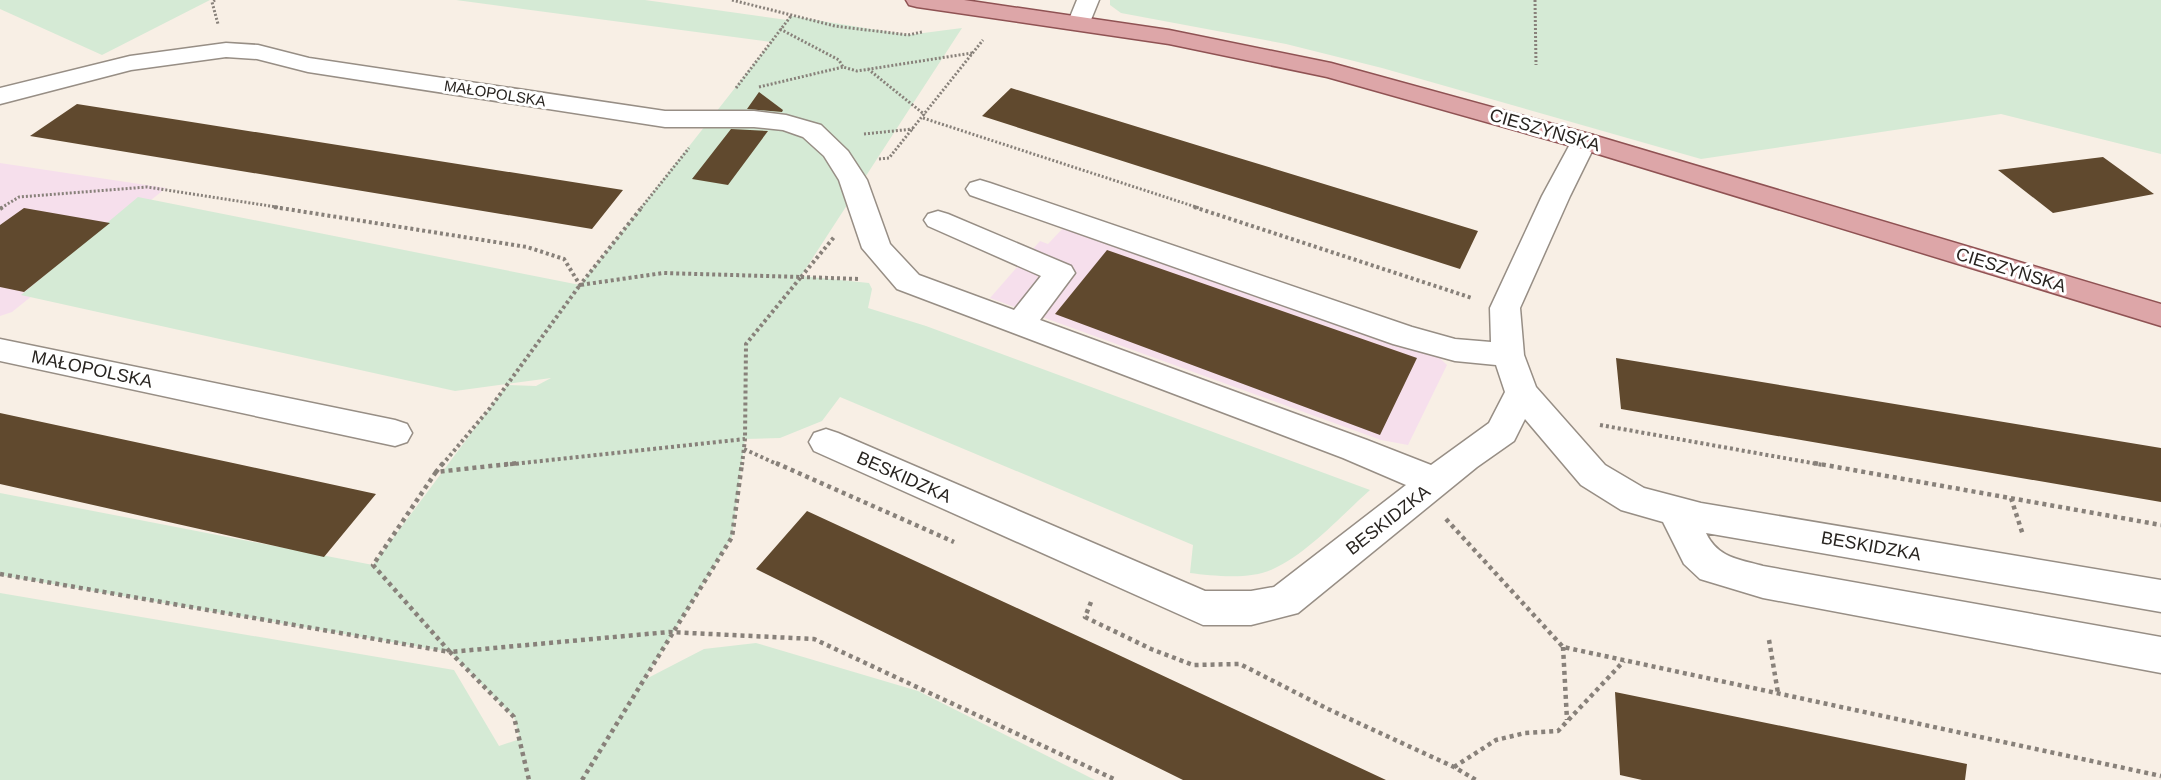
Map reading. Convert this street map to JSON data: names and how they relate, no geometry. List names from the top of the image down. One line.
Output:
{"streets":{"main road":["CIESZYŃSKA"],"street":["MAŁOPOLSKA","BESKIDZKA"]},"crossings":[["MAŁOPOLSKA","BESKIDZKA"],["CIESZYŃSKA","BESKIDZKA"]]}
